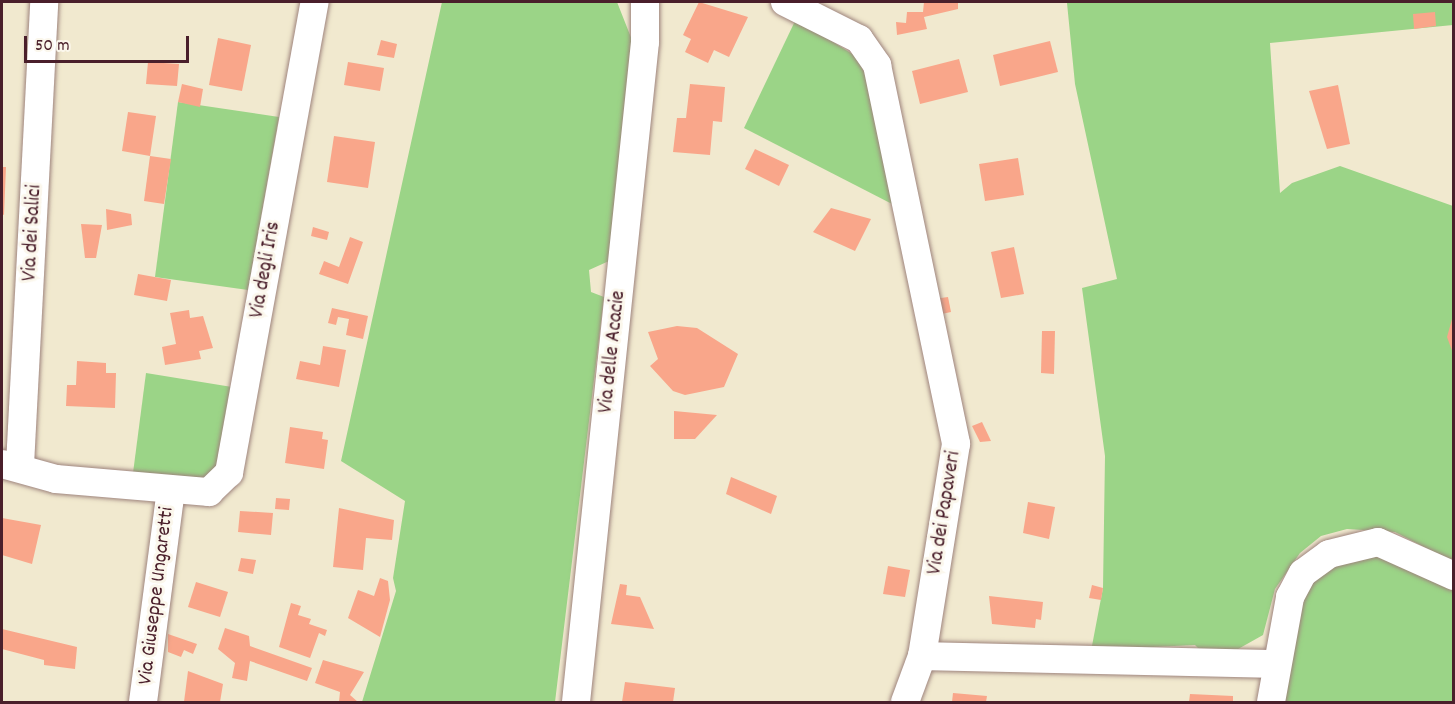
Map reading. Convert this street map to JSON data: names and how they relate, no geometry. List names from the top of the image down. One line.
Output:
{"streets":{"street":["Via dei Salici","Via degli Iris","Via delle Acacie","Via dei Papaveri","Via Giuseppe Ungaretti"]},"crossings":[["Via dei Salici","Via degli Iris"],["Via degli Iris","Via Giuseppe Ungaretti"]],"scale_bar":"50 m"}
